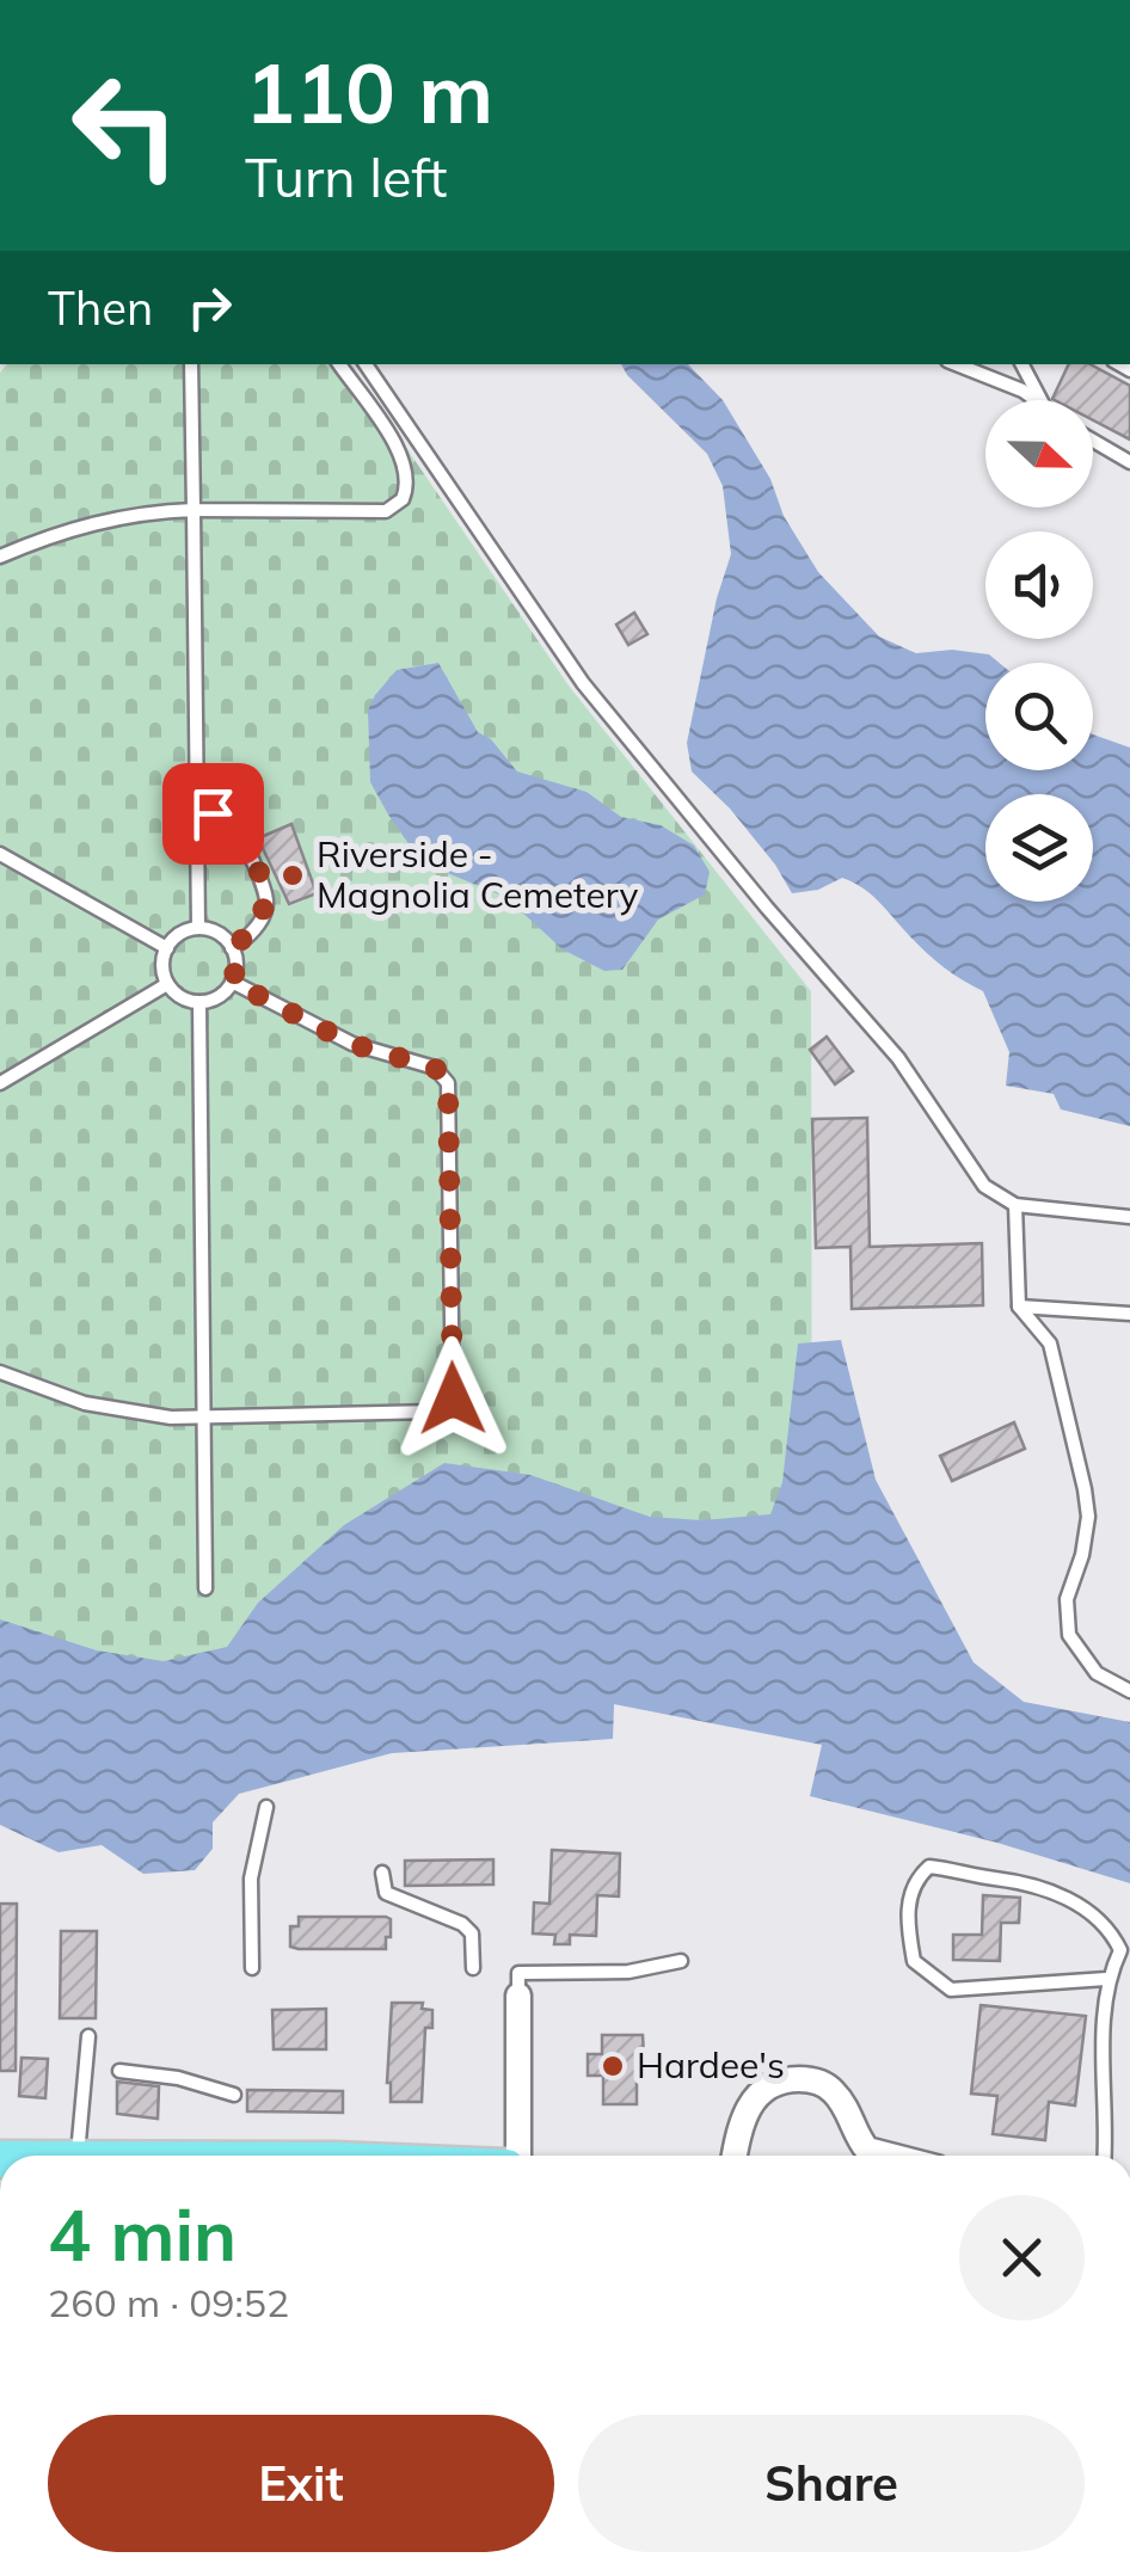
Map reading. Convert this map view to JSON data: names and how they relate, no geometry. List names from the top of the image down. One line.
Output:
{"places":["Riverside - Magnolia Cemetery","Hardee's"],"north":"right","page":{"turn":["110 m","Turn left"],"then":"Then","heading":["4 min","260 m · 09:52"],"buttons":["Exit","Share"]}}
